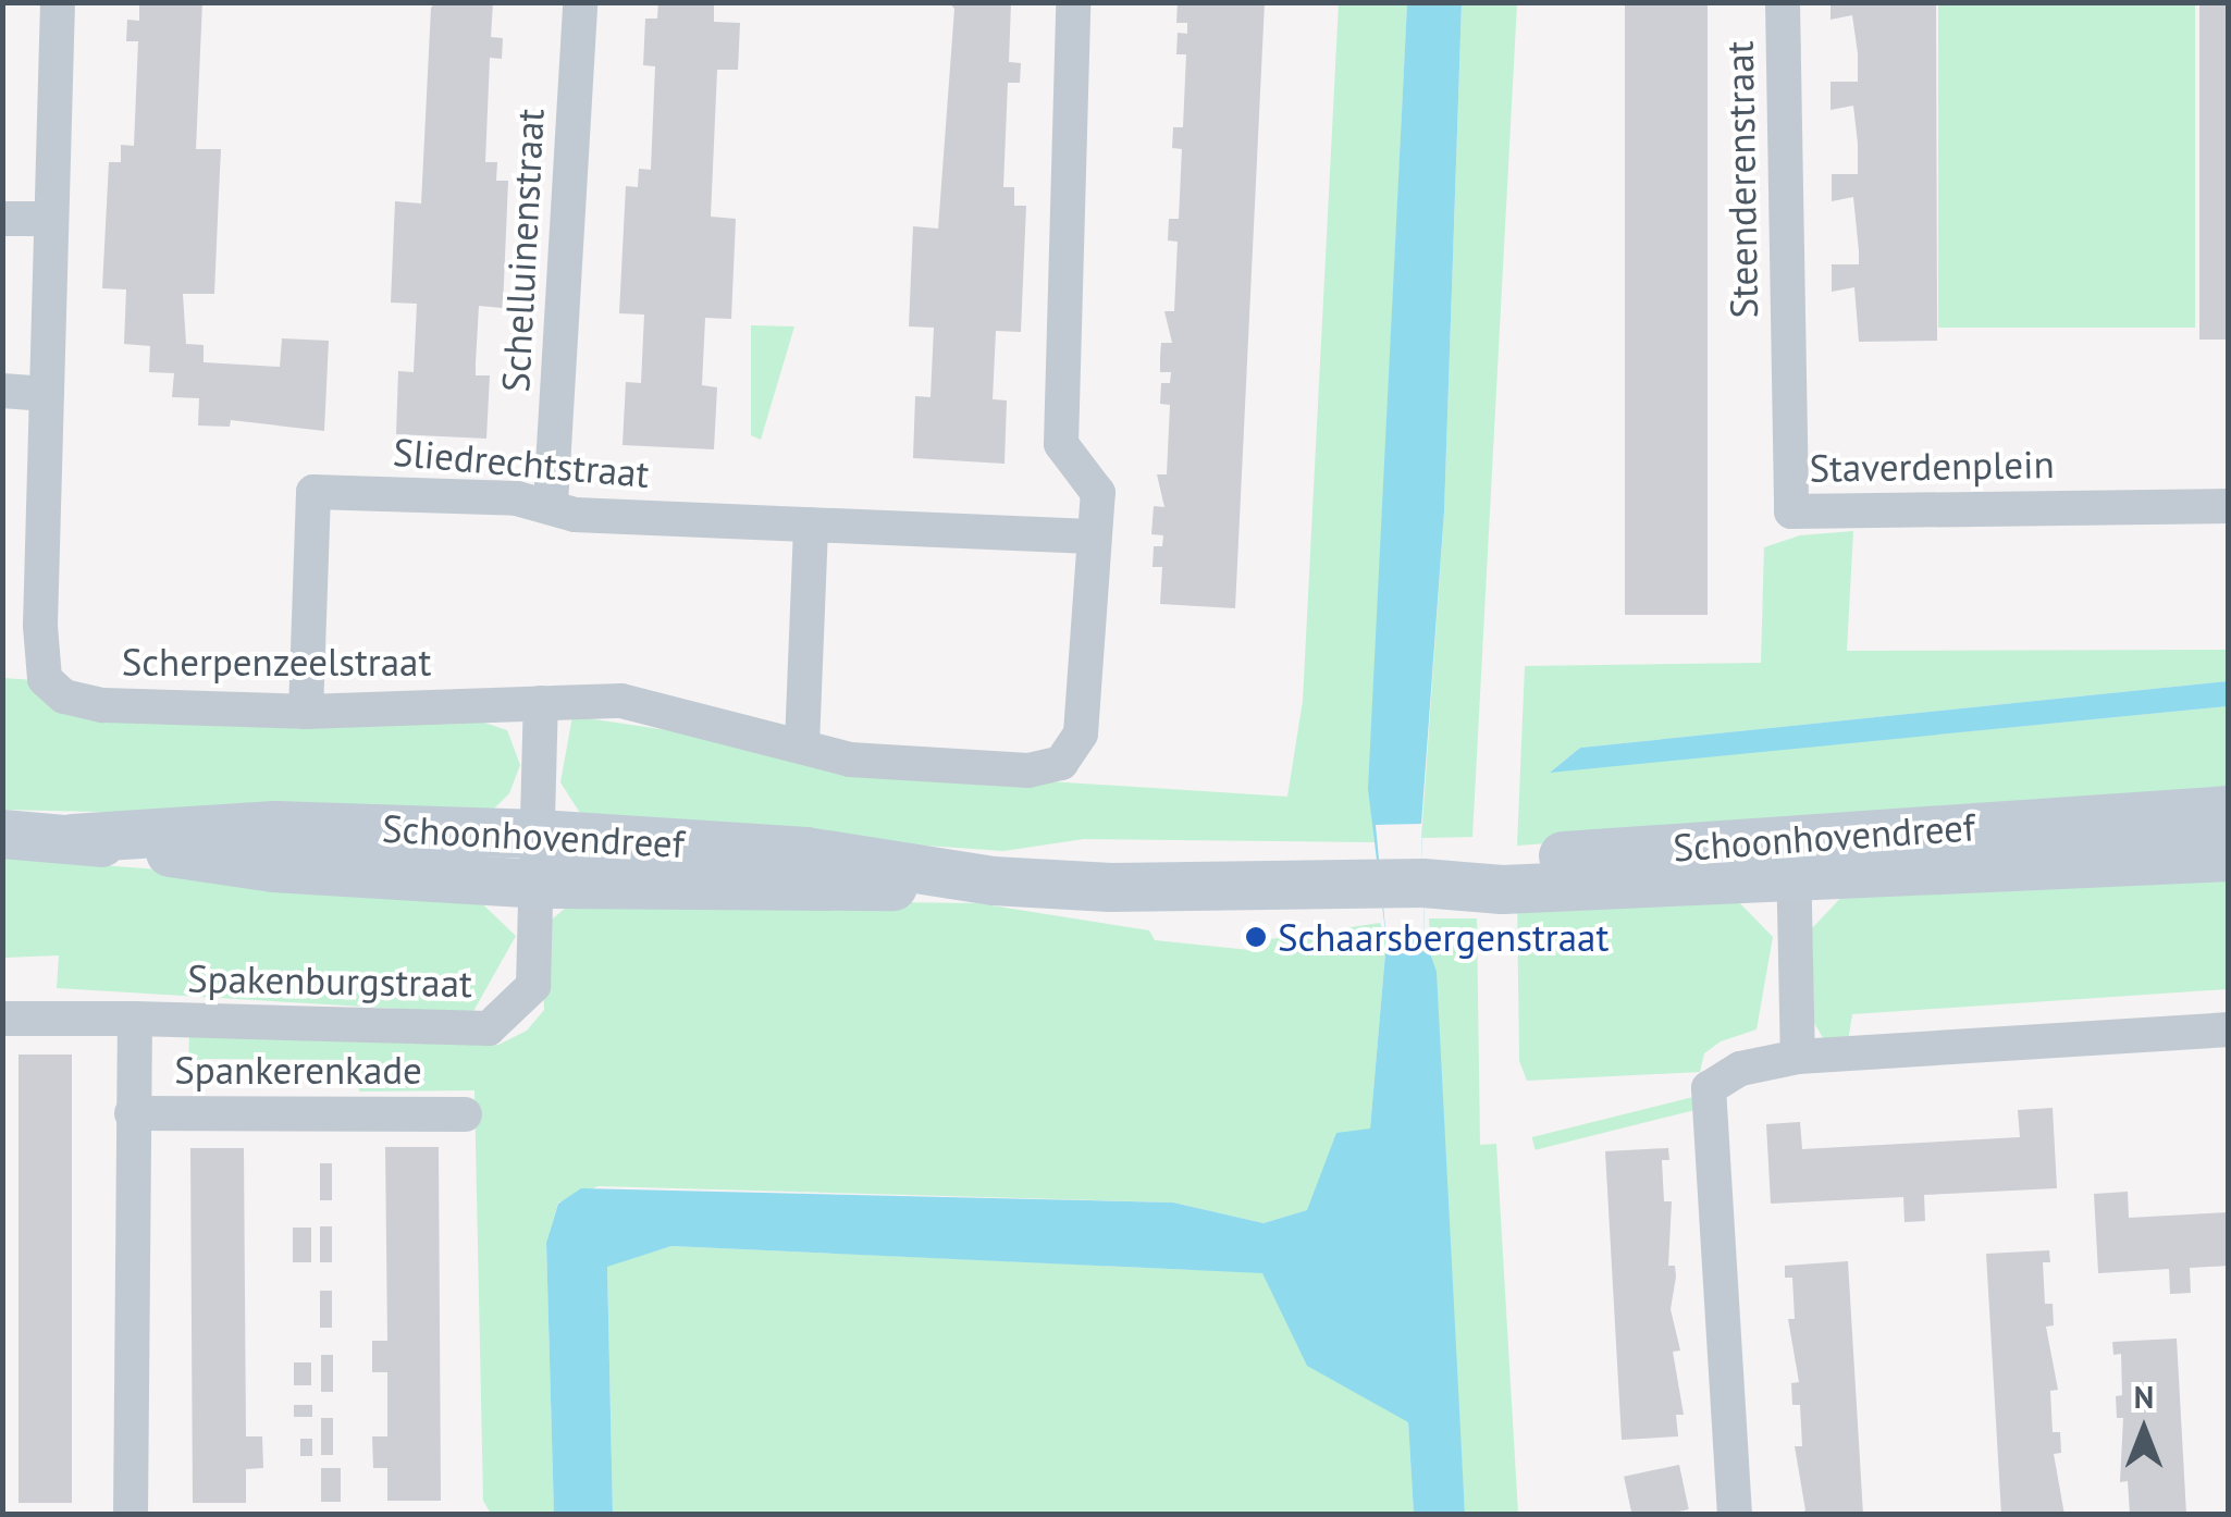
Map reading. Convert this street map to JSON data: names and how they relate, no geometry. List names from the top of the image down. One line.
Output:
{"streets":{"street":["Steenderenstraat","Schelluinenstraat","Sliedrechtstraat","Staverdenplein","Scherpenzeelstraat","Schoonhovendreef","Spakenburgstraat","Spankerenkade"]},"crossings":[["Steenderenstraat","Staverdenplein"],["Schelluinenstraat","Sliedrechtstraat"],["Sliedrechtstraat","Scherpenzeelstraat"],["Scherpenzeelstraat","Spakenburgstraat"],["Schoonhovendreef","Spakenburgstraat"],["Spakenburgstraat","Spankerenkade"]],"places":["Schaarsbergenstraat"],"north":"top"}
